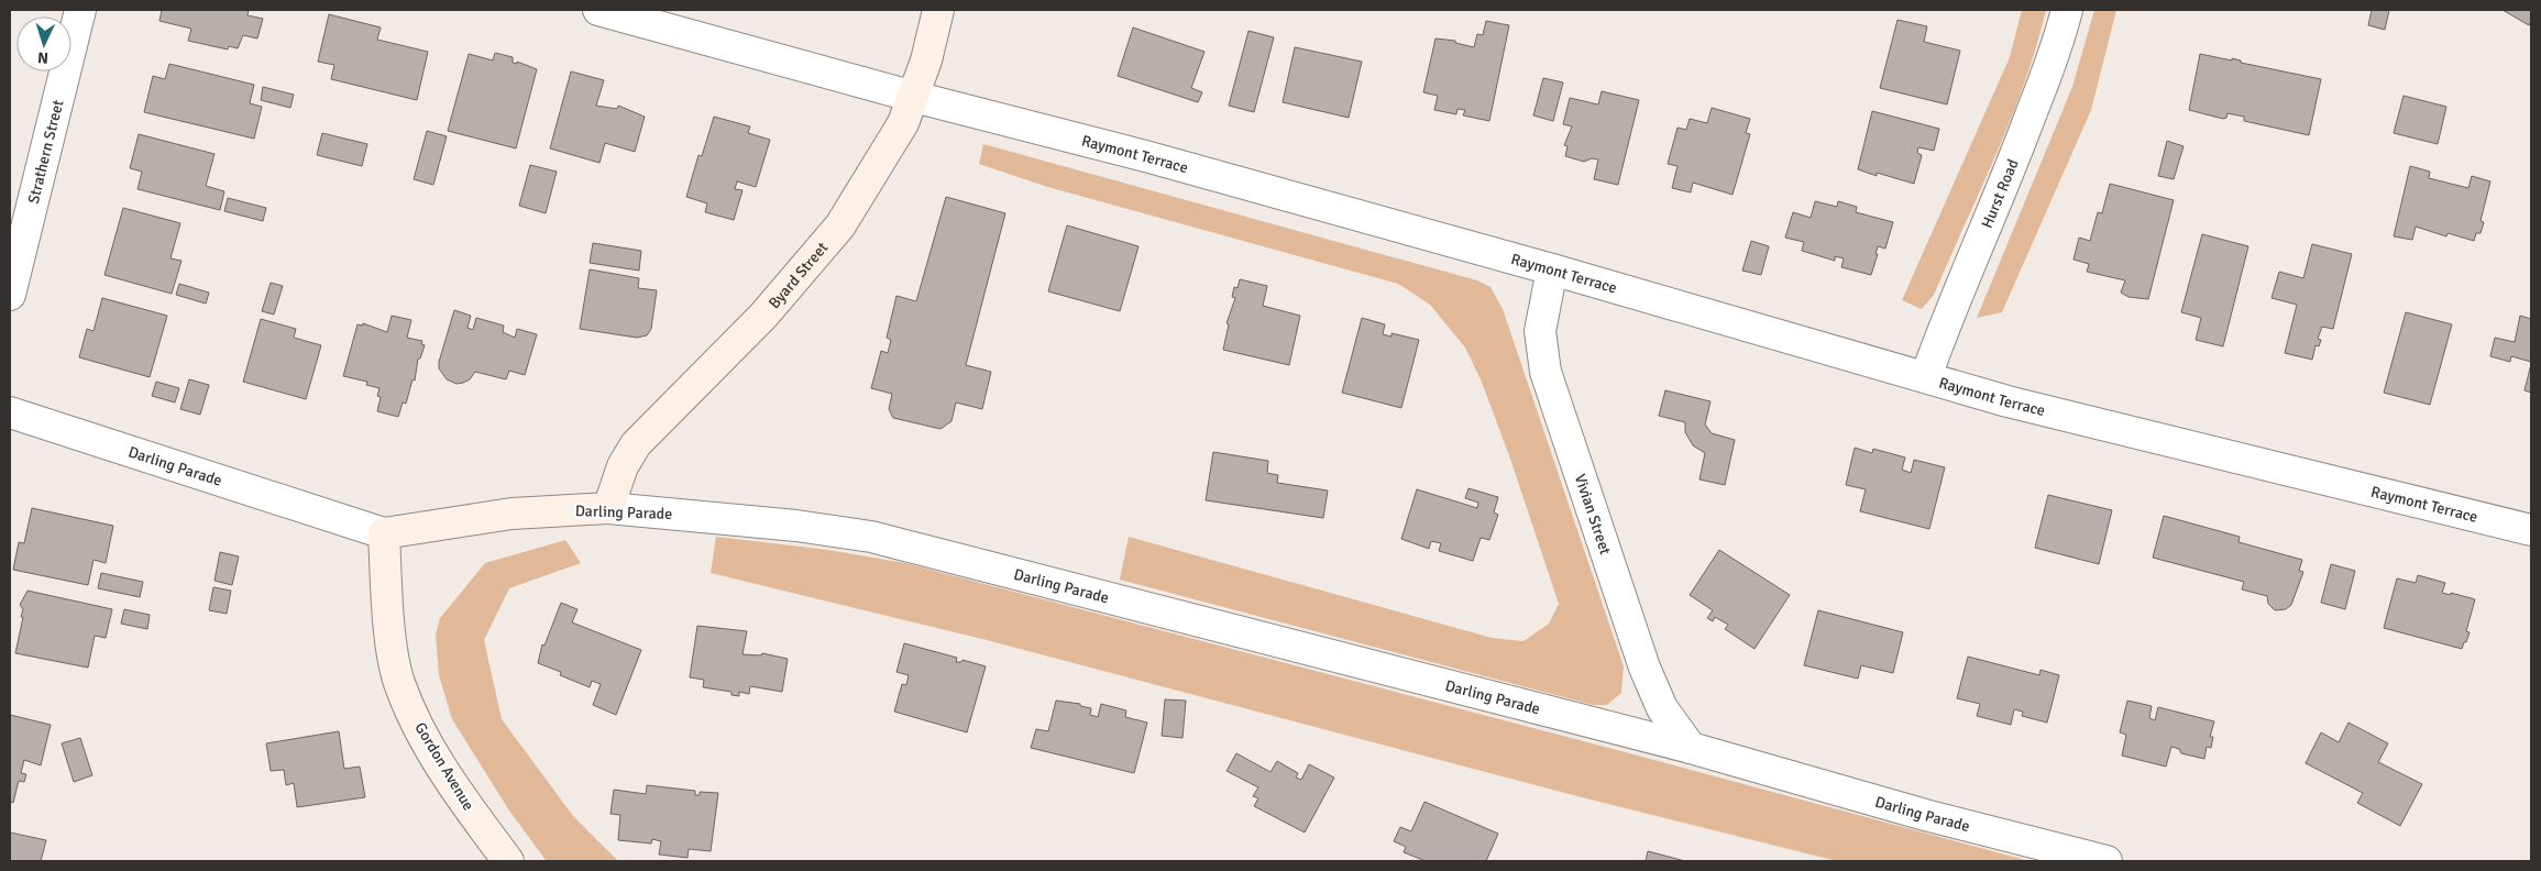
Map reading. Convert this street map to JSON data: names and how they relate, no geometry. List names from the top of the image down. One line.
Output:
{"streets":{"street":["Strathern Street","Raymont Terrace","Hurst Road","Byard Street","Darling Parade","Vivian Street","Gordon Avenue"]},"crossings":[["Raymont Terrace","Hurst Road"],["Raymont Terrace","Byard Street"],["Raymont Terrace","Vivian Street"],["Byard Street","Darling Parade"],["Darling Parade","Vivian Street"],["Darling Parade","Gordon Avenue"]],"north":"bottom"}
